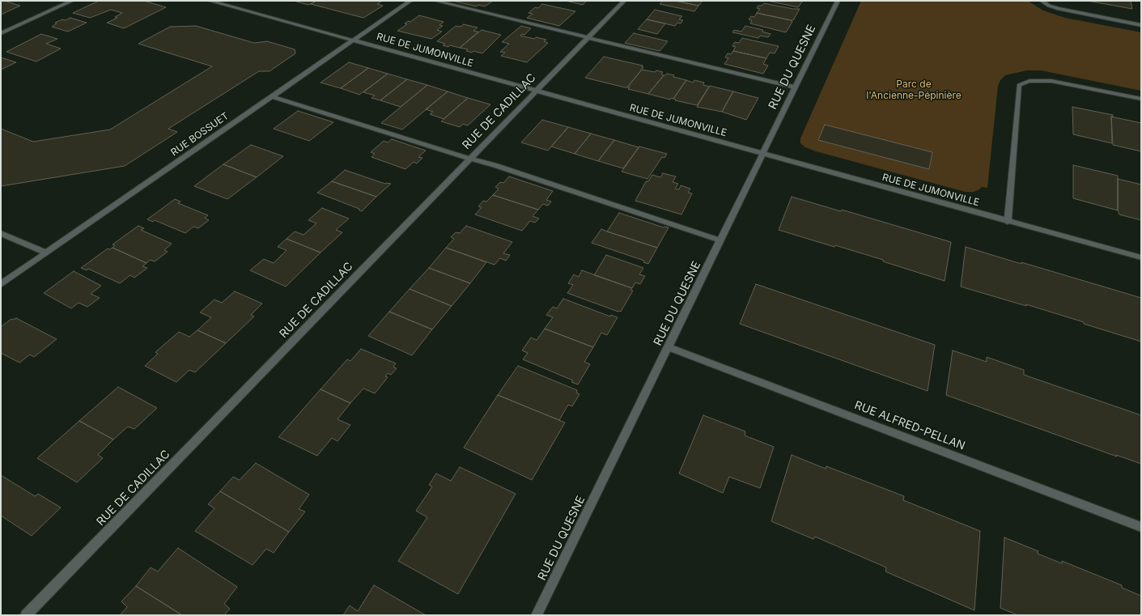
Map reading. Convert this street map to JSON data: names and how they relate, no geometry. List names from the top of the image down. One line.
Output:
{"streets":{"street":["RUE DE JUMONVILLE","RUE DU QUESNE","RUE DE CADILLAC","RUE BOSSUET","RUE ALFRED-PELLAN"]},"crossings":[["RUE DE JUMONVILLE","RUE DU QUESNE"],["RUE DE JUMONVILLE","RUE DE CADILLAC"],["RUE DE JUMONVILLE","RUE BOSSUET"],["RUE DU QUESNE","RUE ALFRED-PELLAN"]],"parks":["Parc de l'Ancienne-Pépinière"]}
